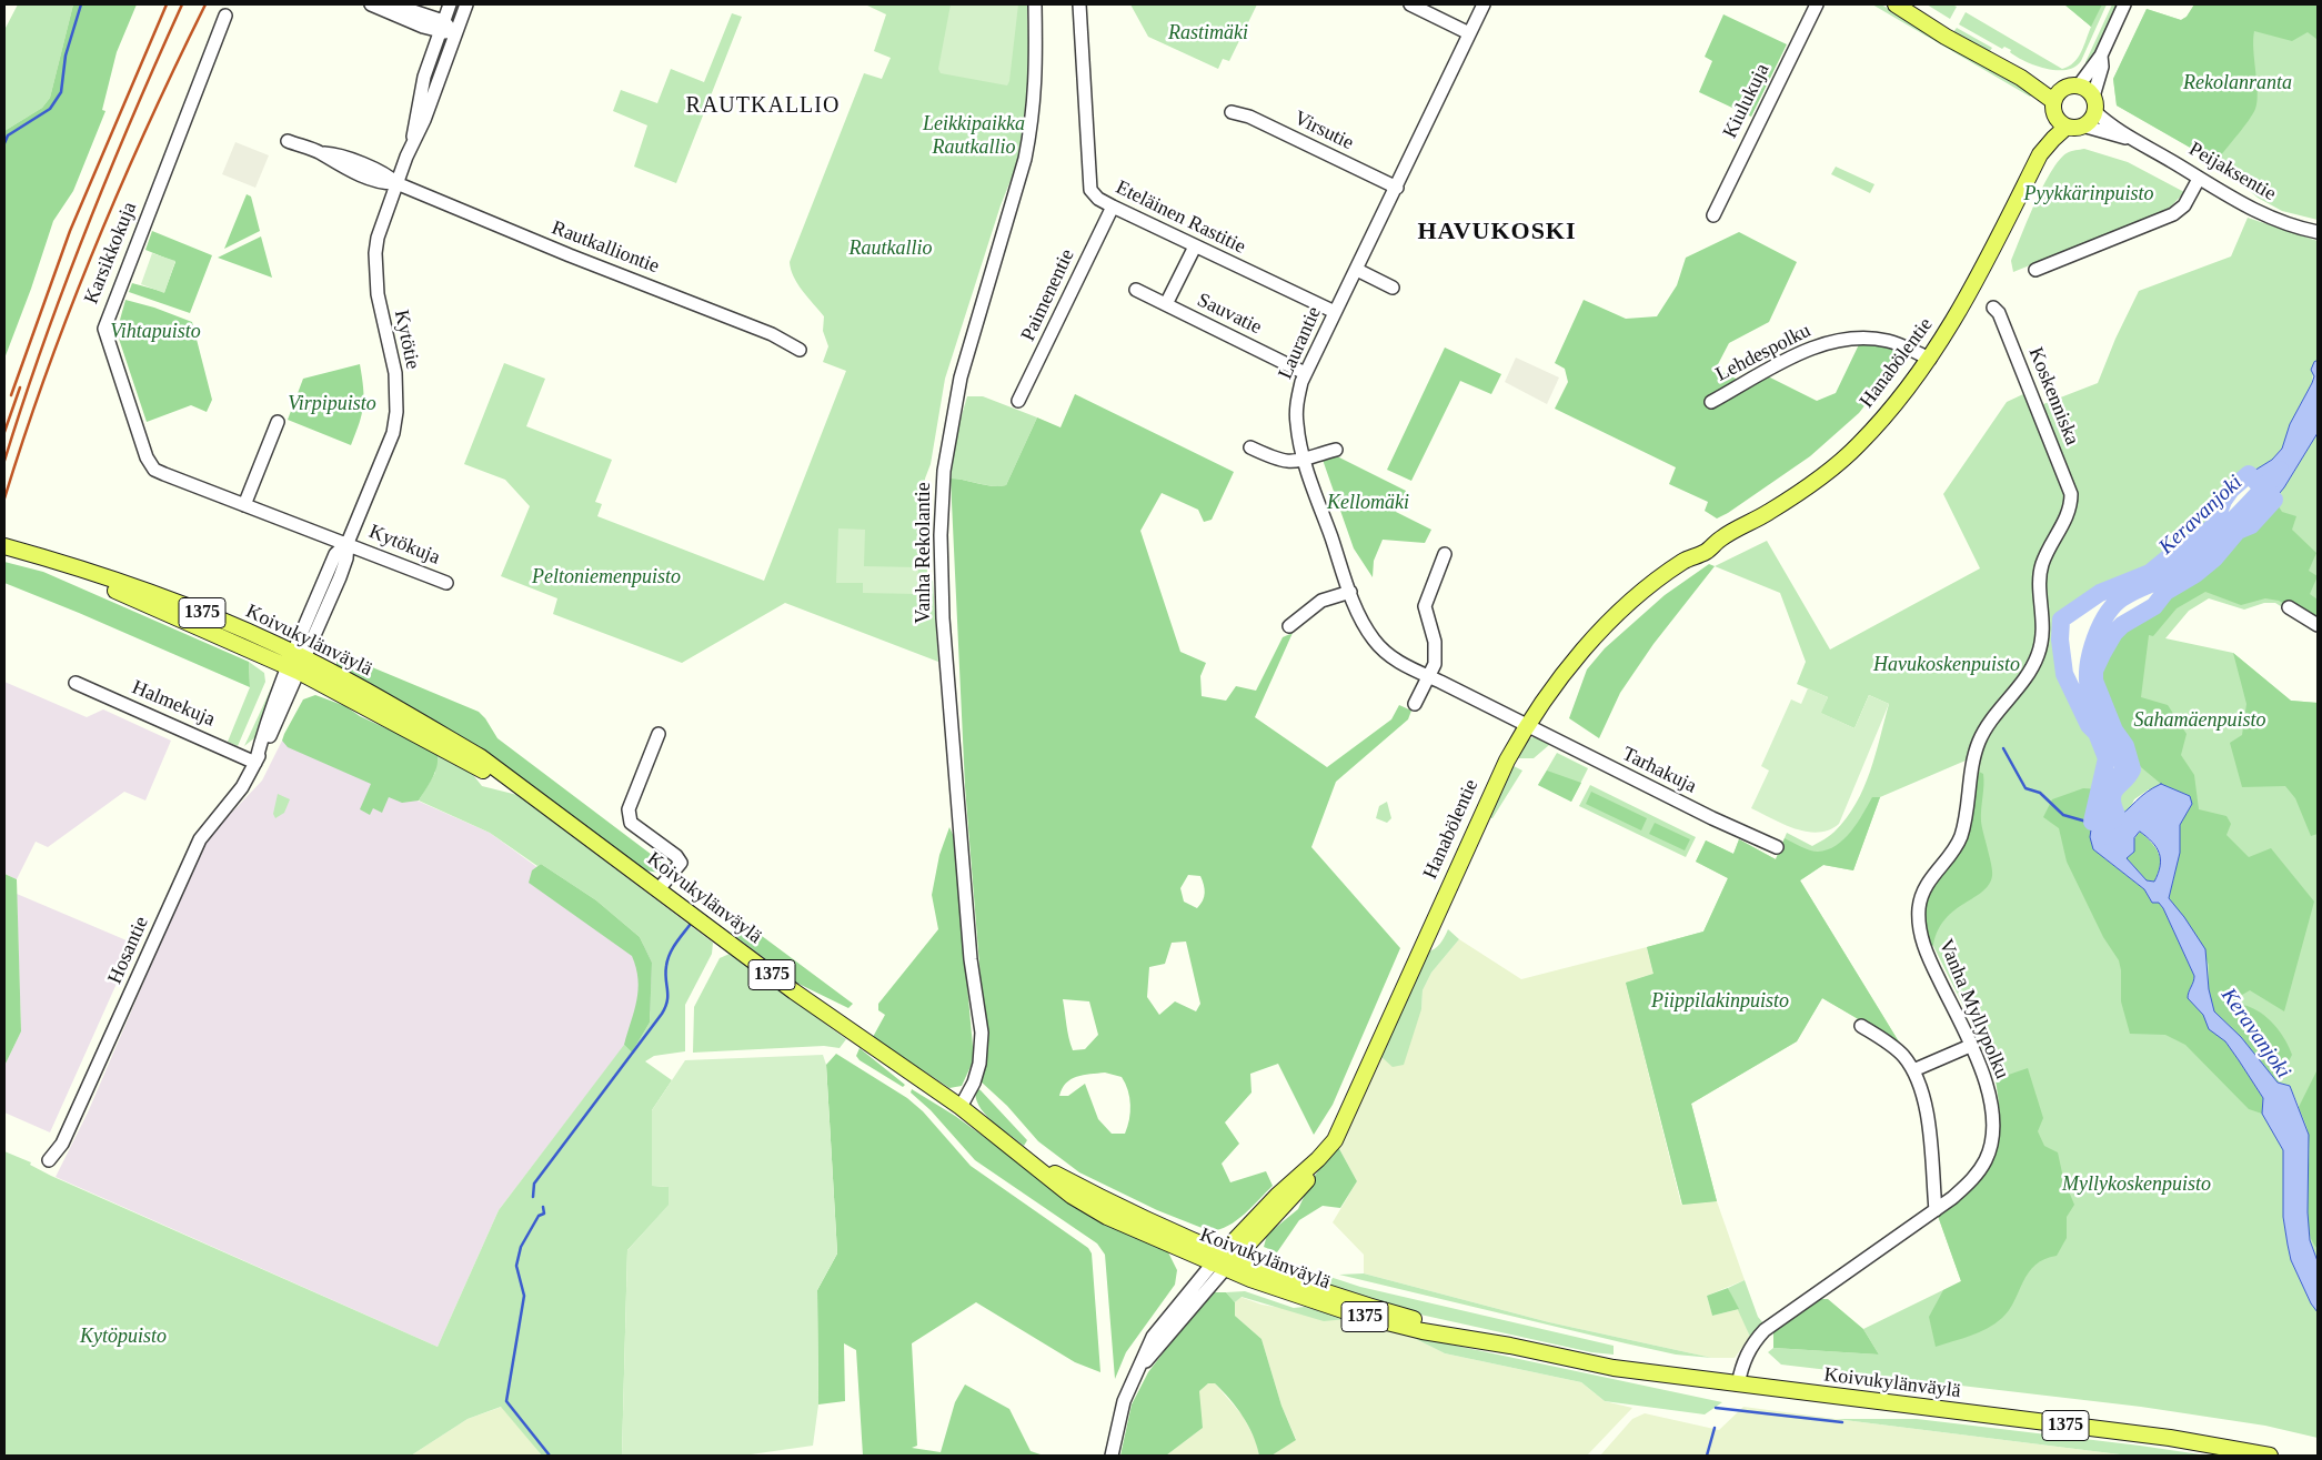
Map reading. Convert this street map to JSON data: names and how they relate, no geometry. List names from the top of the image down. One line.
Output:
{"streets":{"main road":["Hanabölentie","1375","Koivukylänväylä"],"street":["Kiulukuja","Virsutie","Peijaksentie","Eteläinen Rastitie","Rautkalliontie","Karsikkokuja","Paimenentie","Sauvatie","Kytötie","Laurantie","Lehdespolku","Koskenniska","Kytökuja","Vanha Rekolantie","Halmekuja","Tarhakuja","Hosantie","Vanha Myllypolku"]},"crossings":[["Virsutie","Laurantie"],["Peijaksentie","Hanabölentie"],["Eteläinen Rastitie","Paimenentie"],["Eteläinen Rastitie","Laurantie"],["Rautkalliontie","Kytötie"],["Karsikkokuja","Kytötie"],["Karsikkokuja","Kytökuja"],["Sauvatie","Laurantie"],["Kytötie","Kytökuja"],["Kytötie","Koivukylänväylä"],["Kytötie","Hosantie"],["Laurantie","Hanabölentie"],["Laurantie","Tarhakuja"],["Lehdespolku","Hanabölentie"],["Hanabölentie","Koivukylänväylä"],["Hanabölentie","Tarhakuja"],["Koskenniska","Vanha Myllypolku"],["Vanha Rekolantie","Koivukylänväylä"],["Koivukylänväylä","Hosantie"],["Koivukylänväylä","Vanha Myllypolku"],["Halmekuja","Hosantie"]],"districts":["RAUTKALLIO","HAVUKOSKI"],"water":["Keravanjoki"],"parks":["Rastimäki","Rekolanranta","Leikkipaikka Rautkallio","Pyykkärinpuisto","Rautkallio","Vihtapuisto","Virpipuisto","Kellomäki","Peltoniemenpuisto","Havukoskenpuisto","Sahamäenpuisto","Piippilakinpuisto","Myllykoskenpuisto","Kytöpuisto"]}
